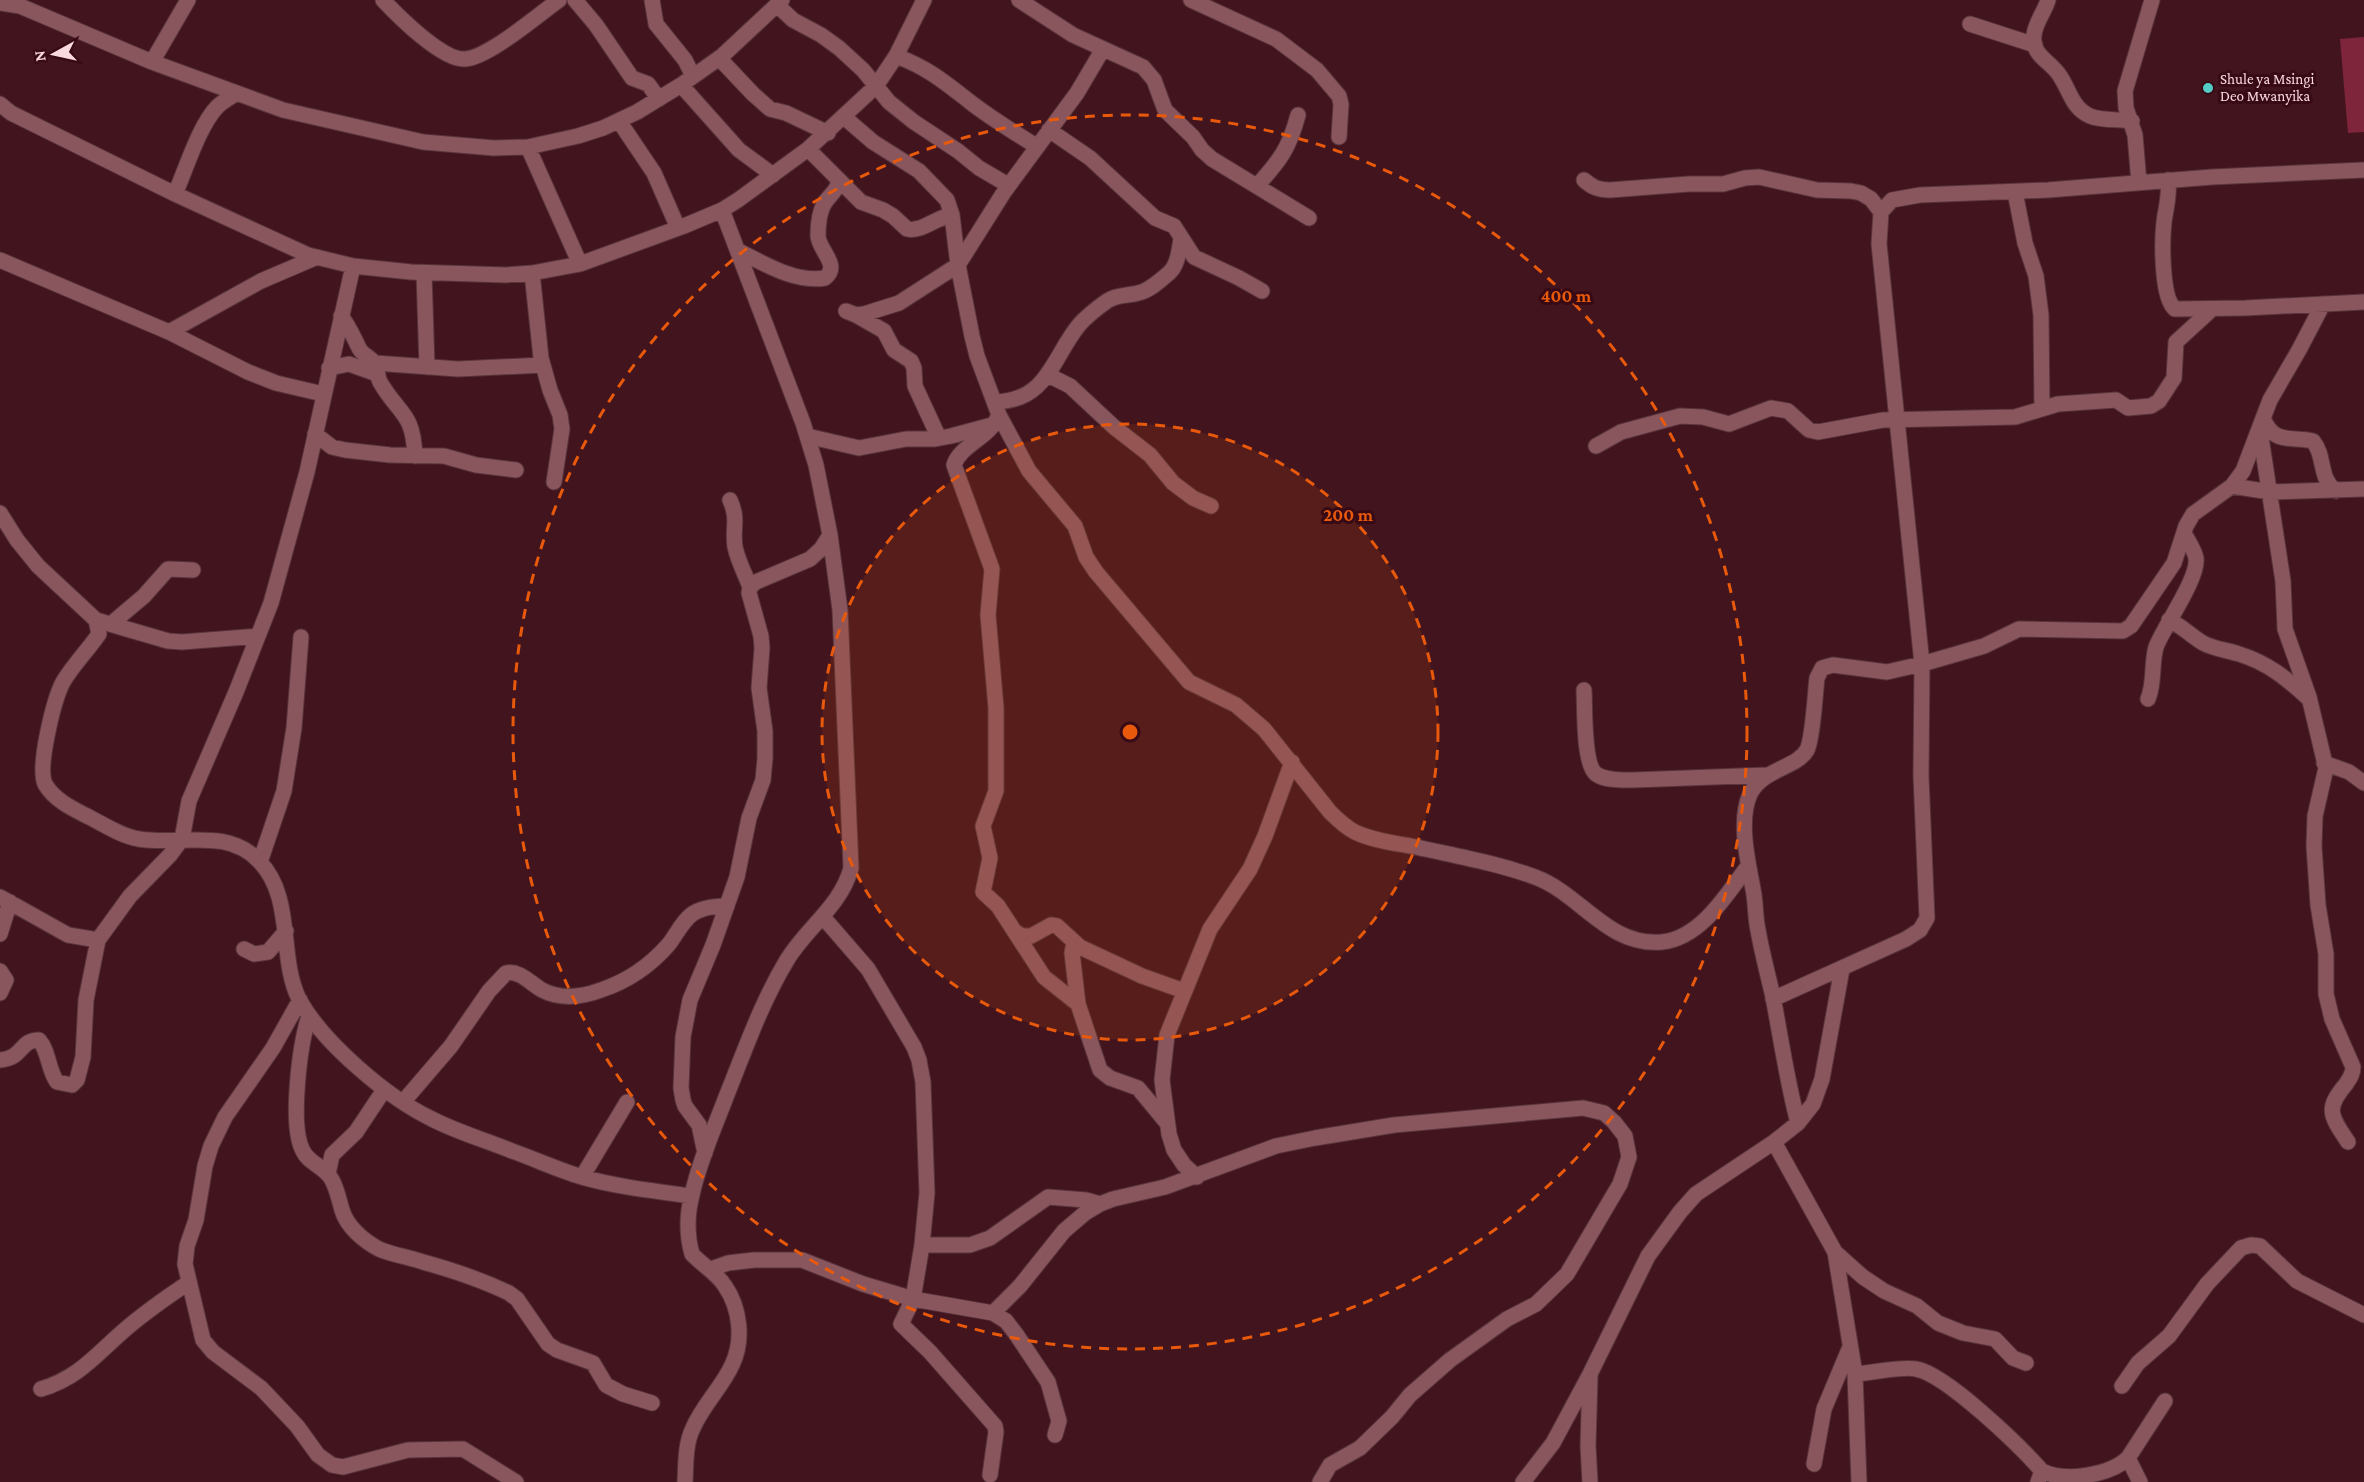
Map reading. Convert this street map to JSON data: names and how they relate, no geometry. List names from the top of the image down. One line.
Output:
{"places":["Shule ya Msingi Deo Mwanyika"],"north":"left","rings":["400 m","200 m"]}
